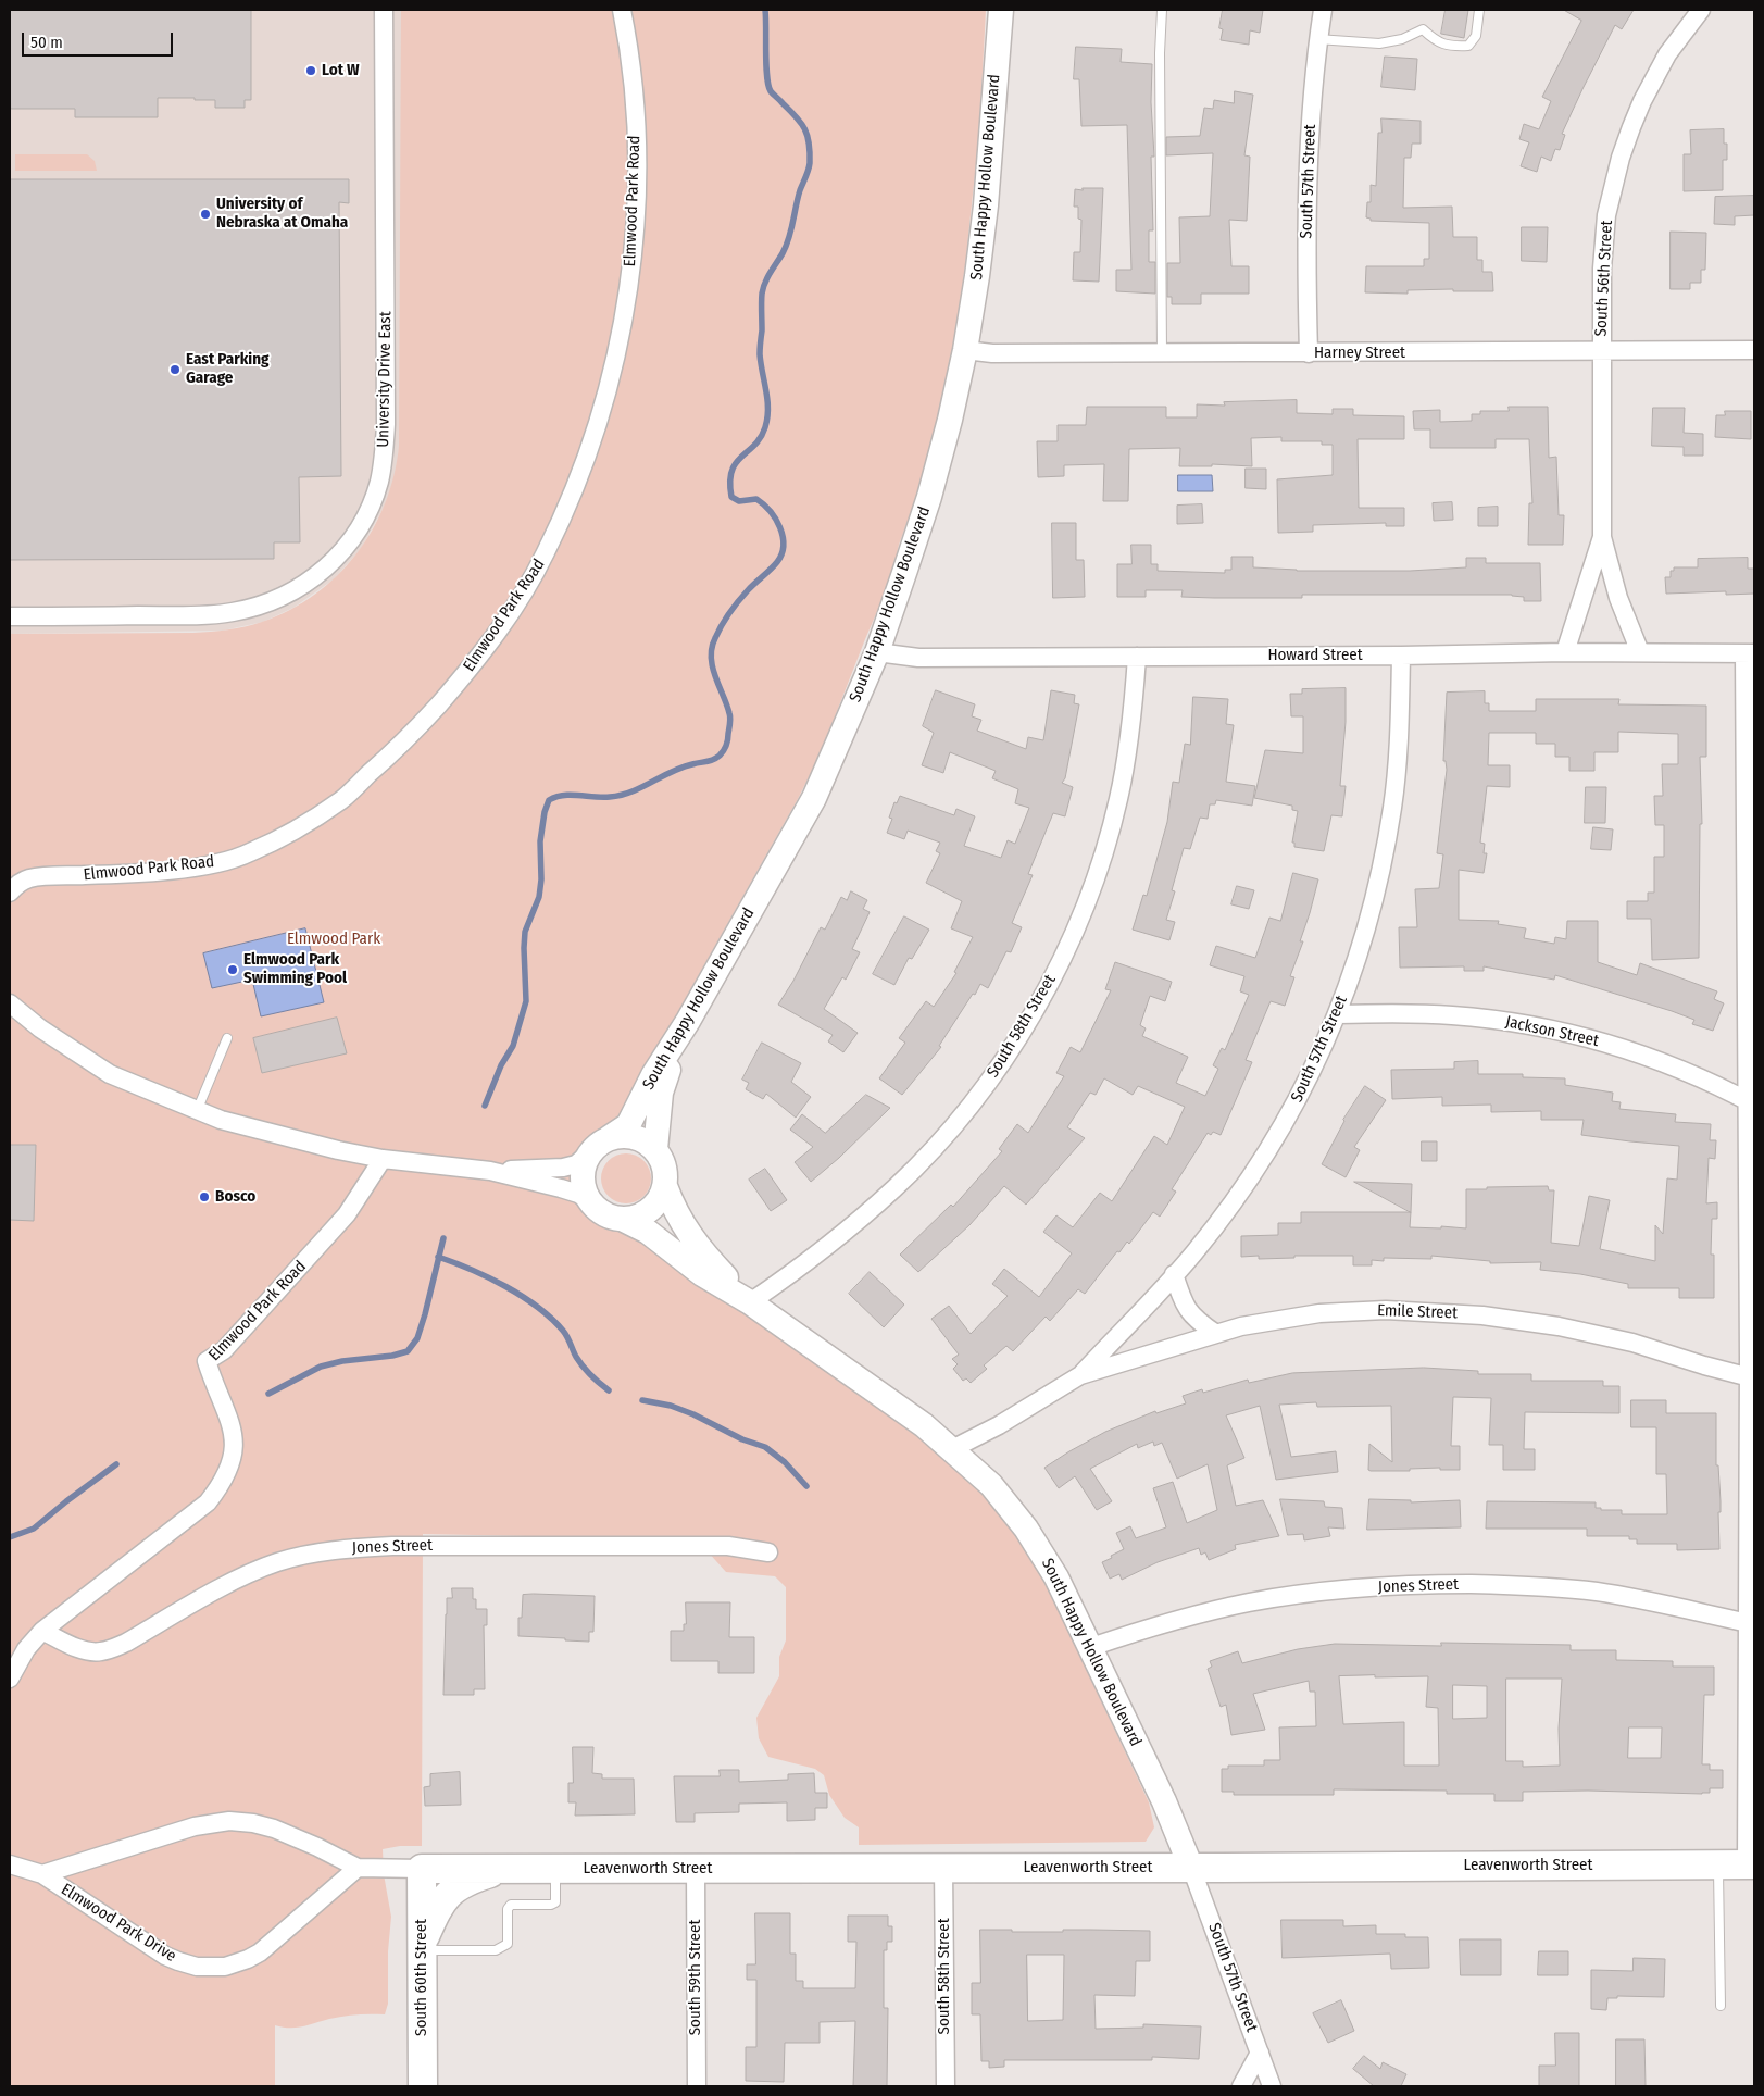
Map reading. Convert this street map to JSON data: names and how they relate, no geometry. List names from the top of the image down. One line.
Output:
{"streets":{"main road":["Leavenworth Street","South 60th Street"],"street":["South Happy Hollow Boulevard","South 57th Street","Elmwood Park Road","South 56th Street","Harney Street","University Drive East","Howard Street","South 58th Street","Jackson Street","Emile Street","Jones Street","Elmwood Park Drive","South 59th Street"]},"crossings":[["South Happy Hollow Boulevard","South 57th Street"],["South Happy Hollow Boulevard","Harney Street"],["South Happy Hollow Boulevard","Howard Street"],["South Happy Hollow Boulevard","South 58th Street"],["South Happy Hollow Boulevard","Jones Street"],["South Happy Hollow Boulevard","Leavenworth Street"],["South 57th Street","Harney Street"],["South 57th Street","Howard Street"],["South 57th Street","Jackson Street"],["South 57th Street","Emile Street"],["South 57th Street","Leavenworth Street"],["Elmwood Park Road","Jones Street"],["South 56th Street","Harney Street"],["South 56th Street","Howard Street"],["Howard Street","South 58th Street"],["South 58th Street","Leavenworth Street"],["Leavenworth Street","Elmwood Park Drive"],["Leavenworth Street","South 60th Street"],["Leavenworth Street","South 59th Street"],["Elmwood Park Drive","South 60th Street"]],"parks":["Elmwood Park"],"places":["Lot W","University of Nebraska at Omaha","East Parking Garage","Elmwood Park Swimming Pool","Bosco"],"scale_bar":"50 m"}
